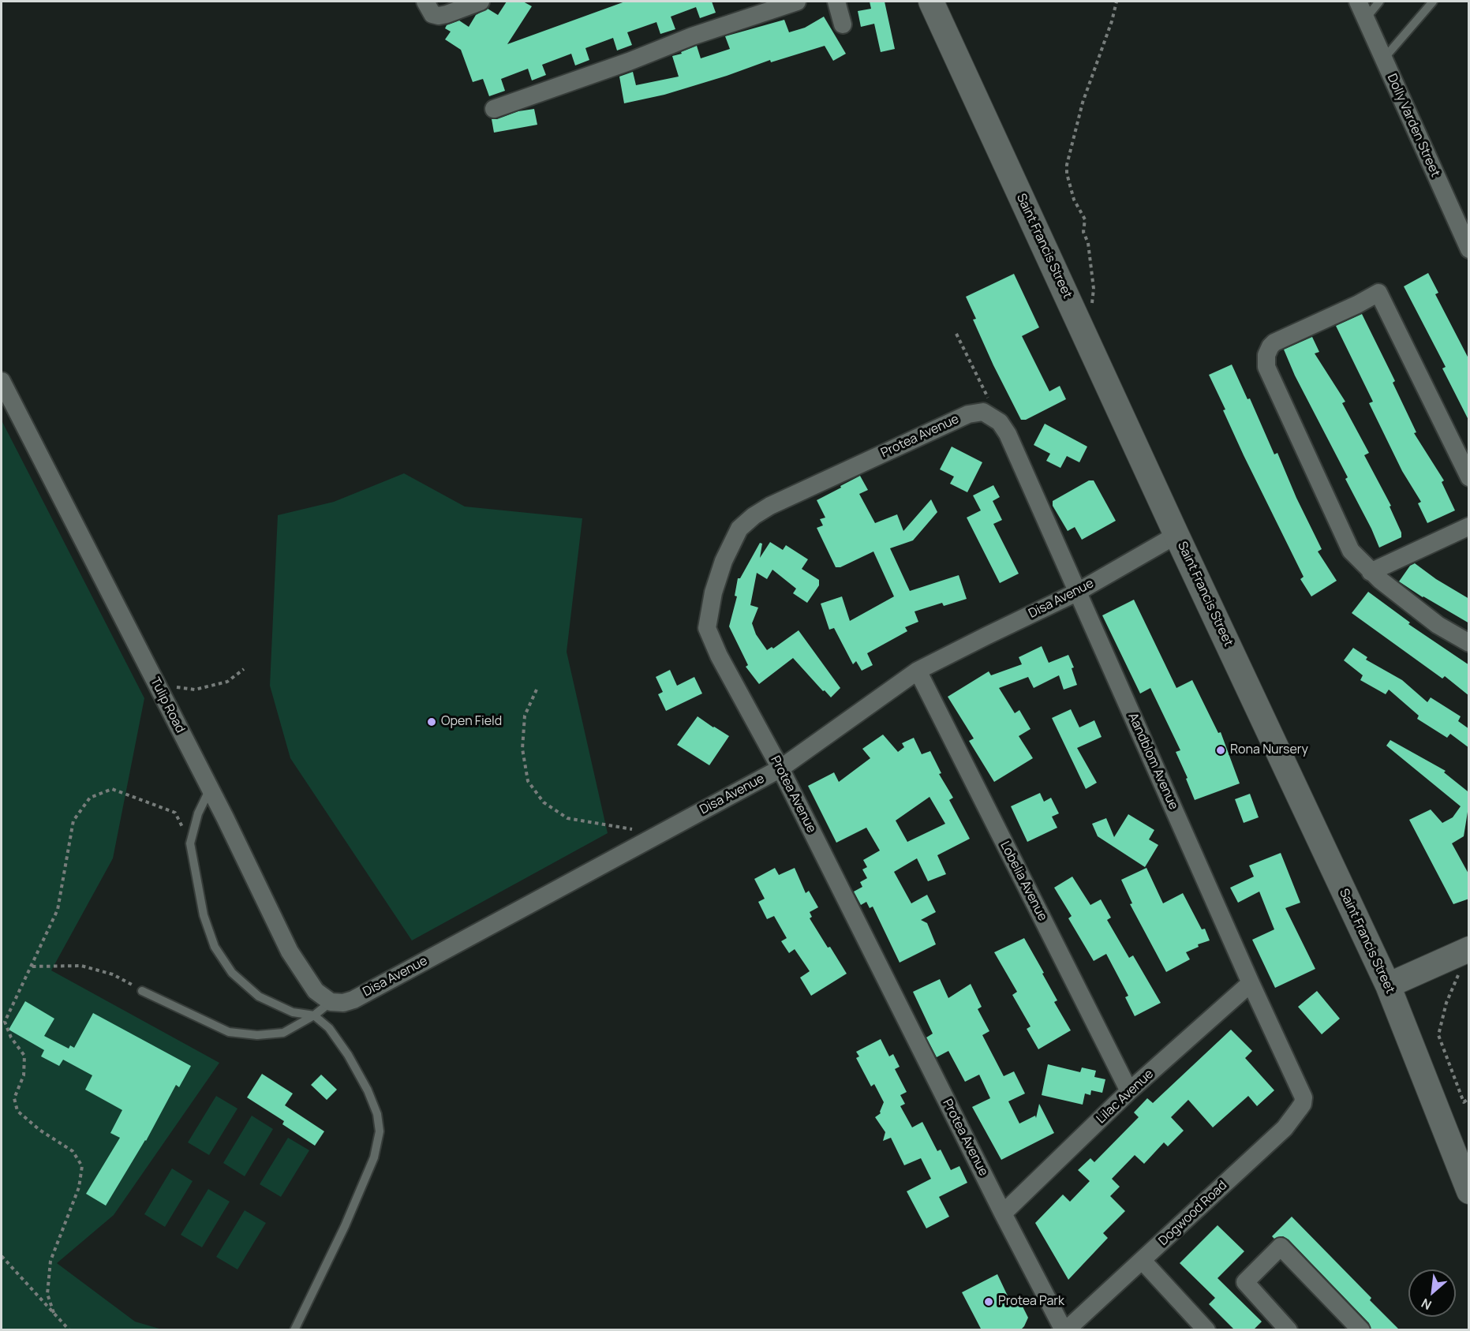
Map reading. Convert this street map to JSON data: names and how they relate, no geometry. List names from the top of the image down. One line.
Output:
{"streets":{"street":["Dolly Varden Street","Saint Francis Street","Protea Avenue","Disa Avenue","Tulip Road","Aandblom Avenue","Lobelia Avenue","Lilac Avenue","Dogwood Road"]},"crossings":[["Saint Francis Street","Disa Avenue"],["Protea Avenue","Disa Avenue"],["Protea Avenue","Aandblom Avenue"],["Protea Avenue","Lilac Avenue"],["Protea Avenue","Dogwood Road"],["Disa Avenue","Tulip Road"],["Disa Avenue","Aandblom Avenue"],["Disa Avenue","Lobelia Avenue"],["Aandblom Avenue","Lilac Avenue"],["Aandblom Avenue","Dogwood Road"],["Lobelia Avenue","Lilac Avenue"]],"places":["Open Field","Rona Nursery","Protea Park"],"north":"bottom left"}
